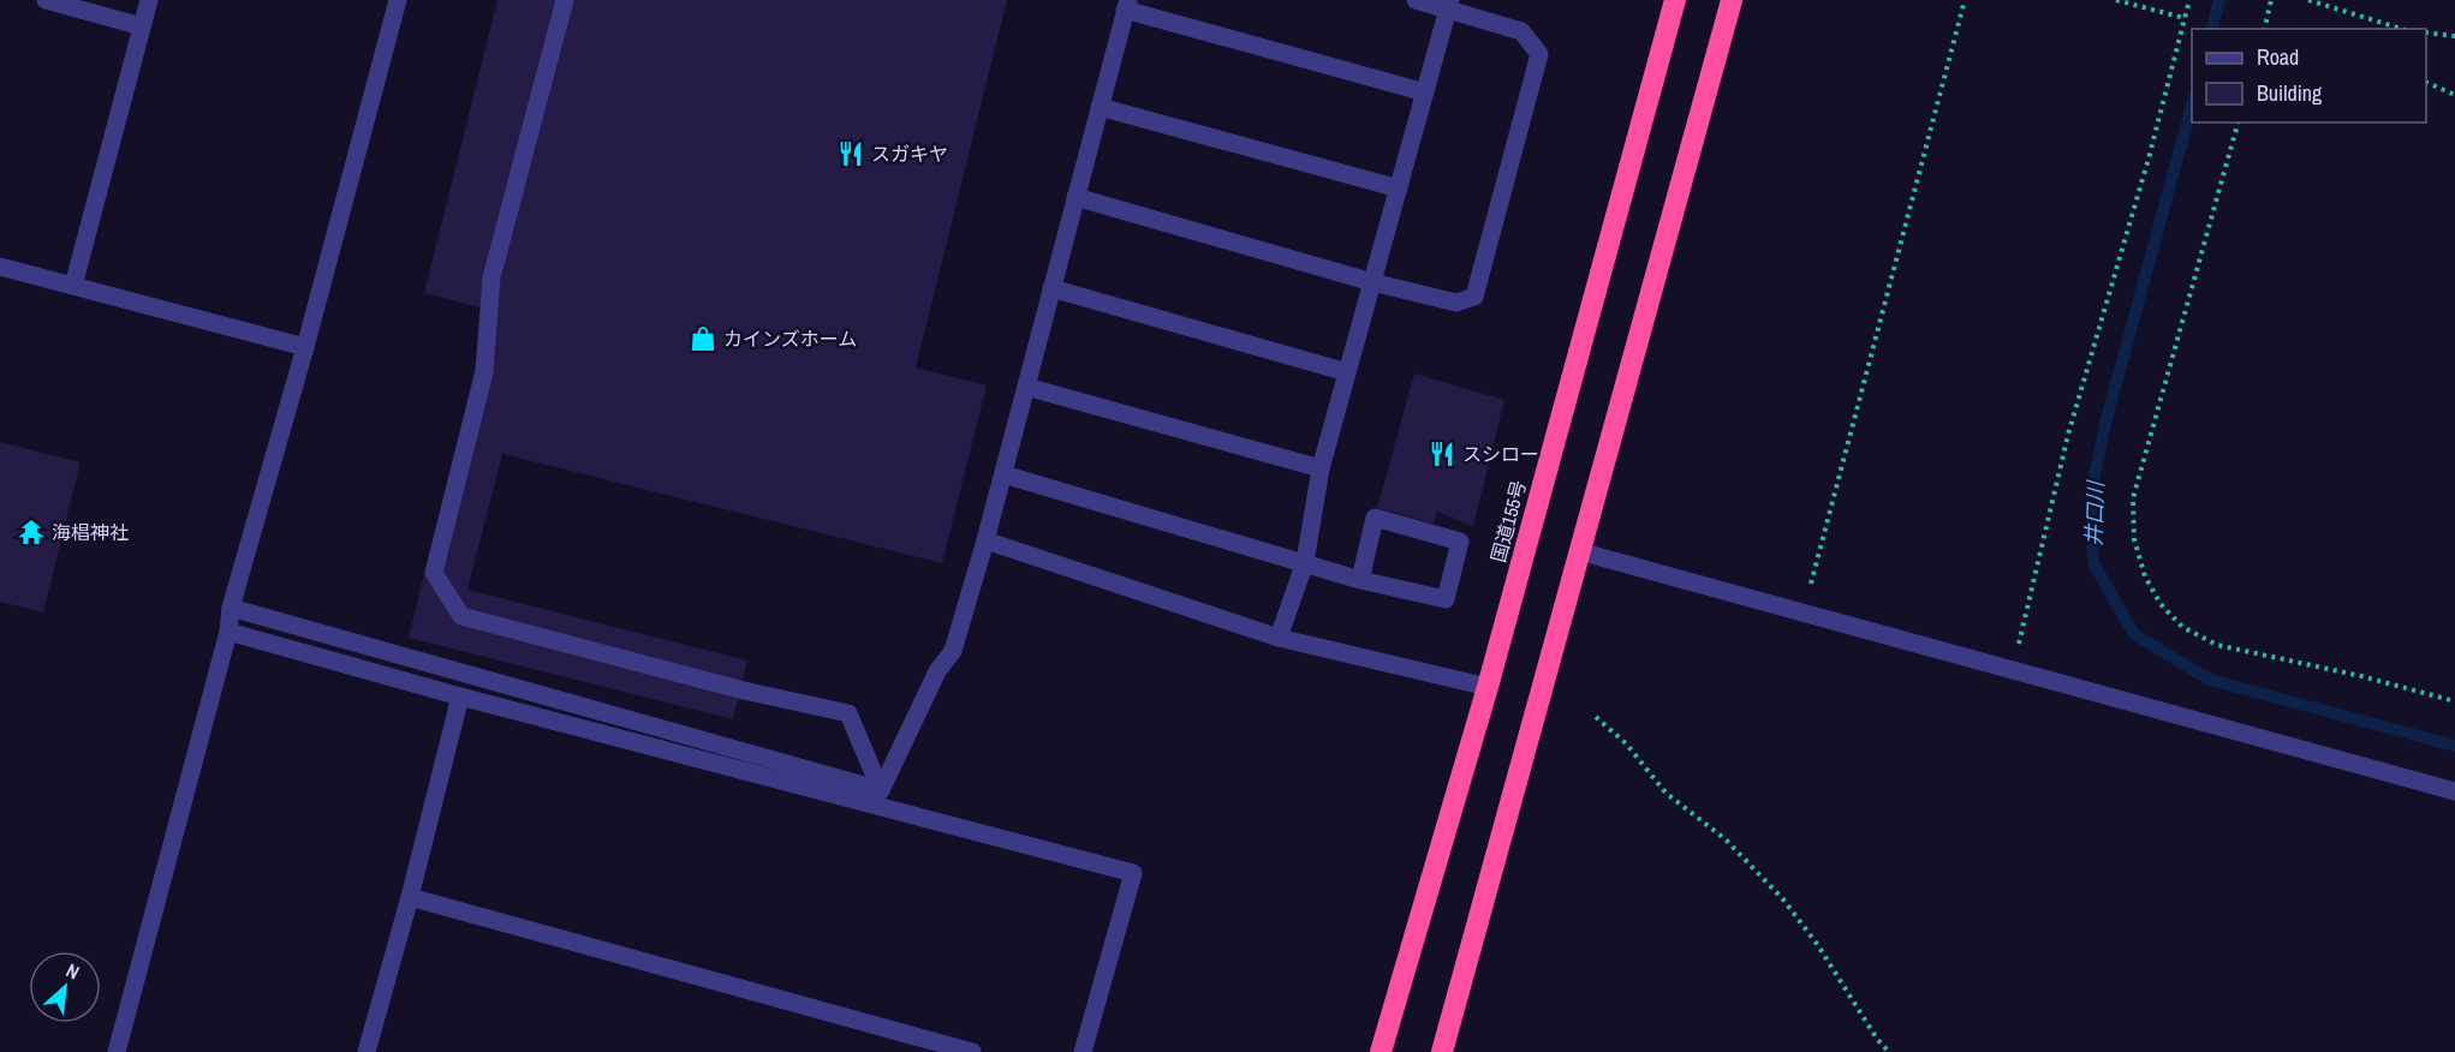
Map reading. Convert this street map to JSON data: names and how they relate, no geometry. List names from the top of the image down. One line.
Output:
{"streets":{"highway":["国道155号"]},"water":["井口川"],"places":{"restaurant":["スガキヤ","スシロー"],"shop":["カインズホーム"],"temple":["海椙神社"]},"legend":["Road","Building"],"north":"top right"}
